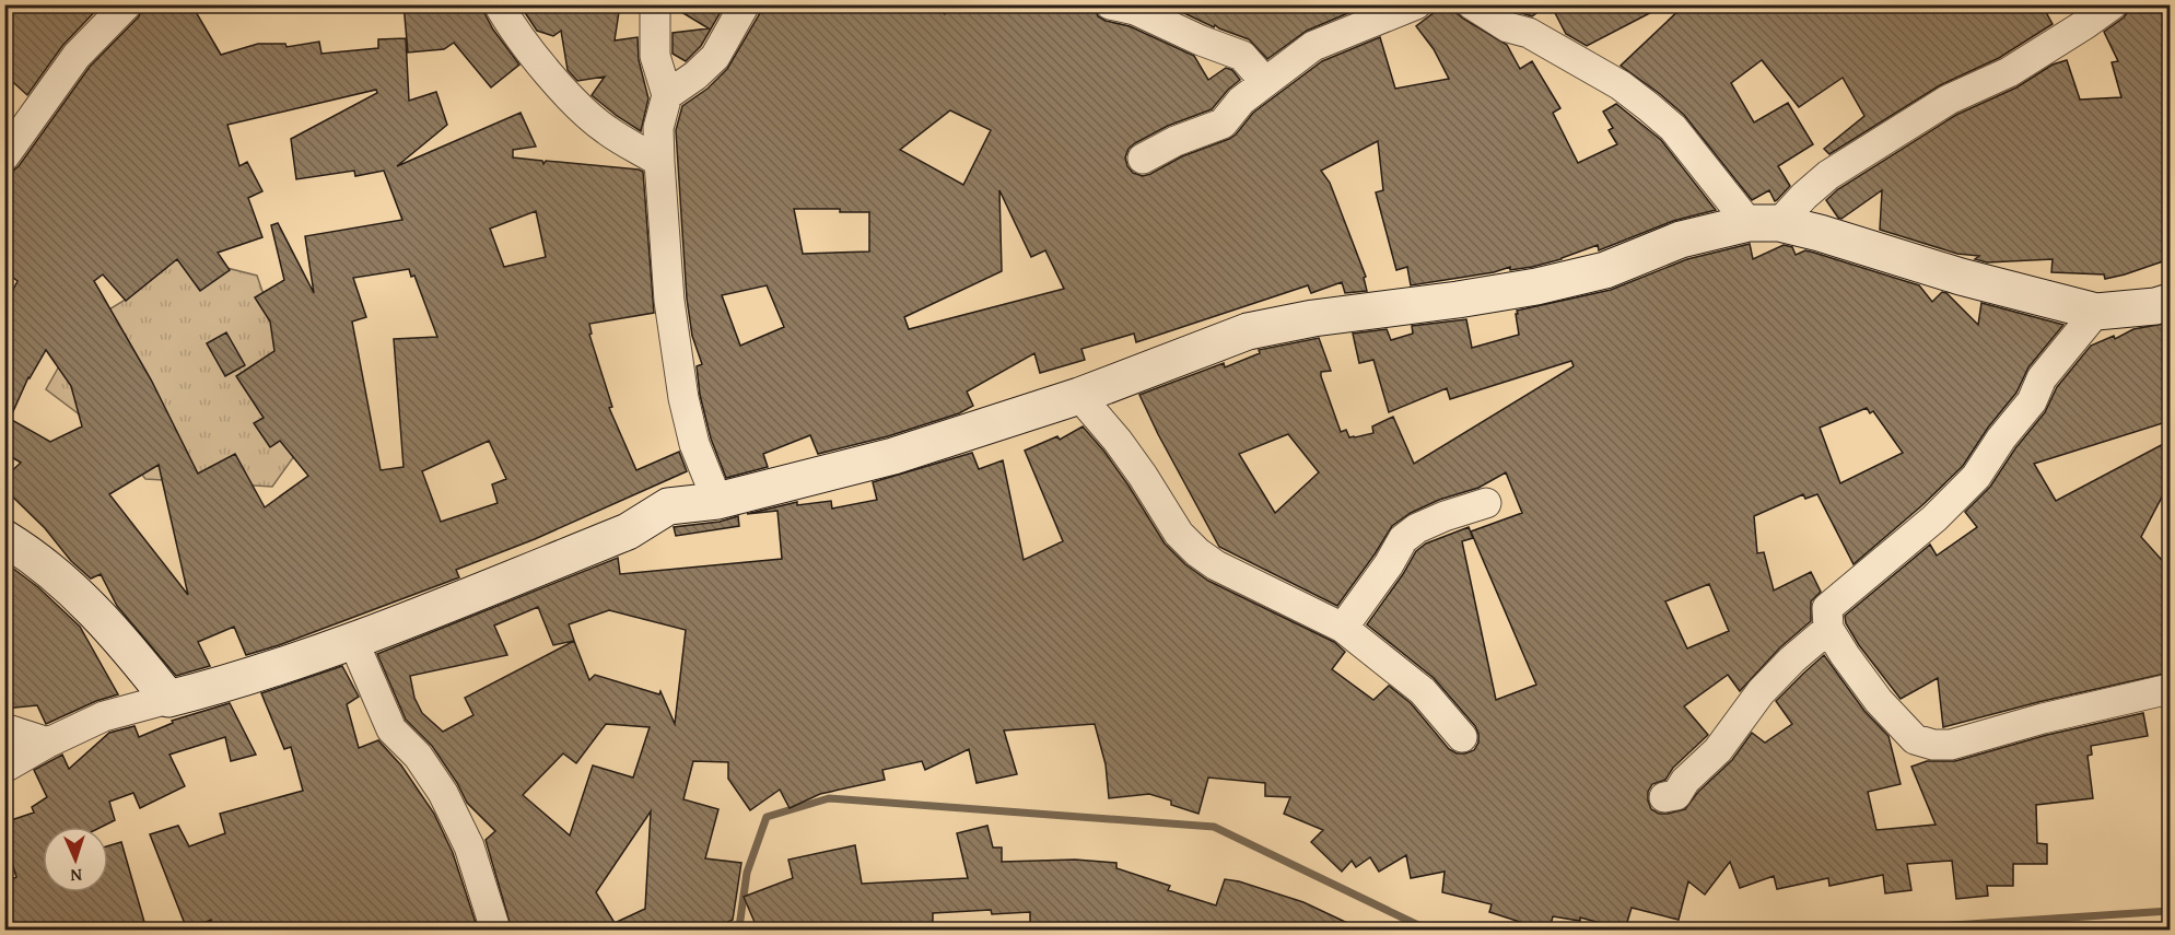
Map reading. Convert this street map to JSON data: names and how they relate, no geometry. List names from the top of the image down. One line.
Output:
{"north":"bottom"}
